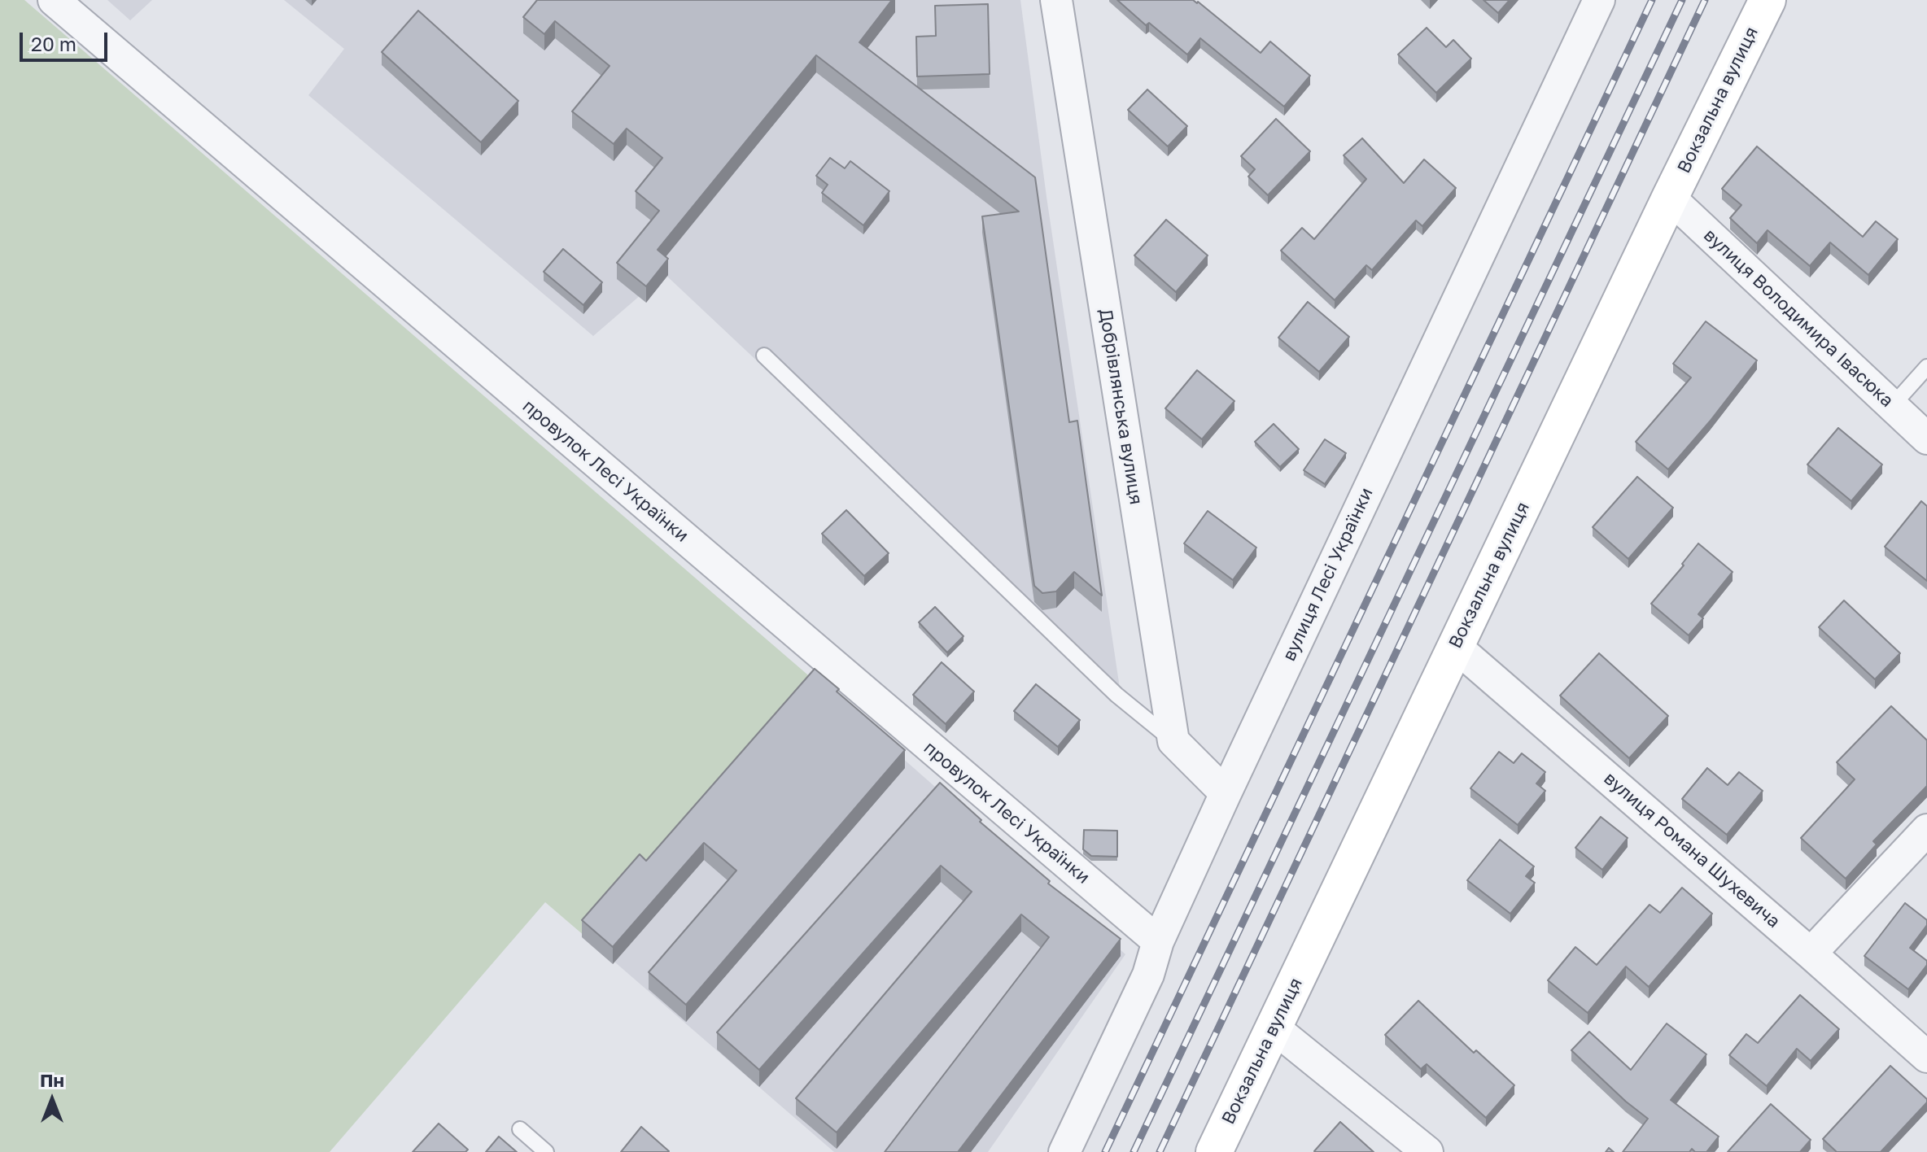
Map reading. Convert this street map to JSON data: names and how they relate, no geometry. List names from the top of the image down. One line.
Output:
{"streets":{"street":["Вокзальна вулиця","вулиця Володимира Івасюка","Добрівлянська вулиця","провулок Лесі Українки","вулиця Лесі Українки","вулиця Романа Шухевича"]},"crossings":[["Вокзальна вулиця","вулиця Володимира Івасюка"],["Вокзальна вулиця","вулиця Романа Шухевича"],["провулок Лесі Українки","вулиця Лесі Українки"]],"scale_bar":"20 m","north":"top"}
